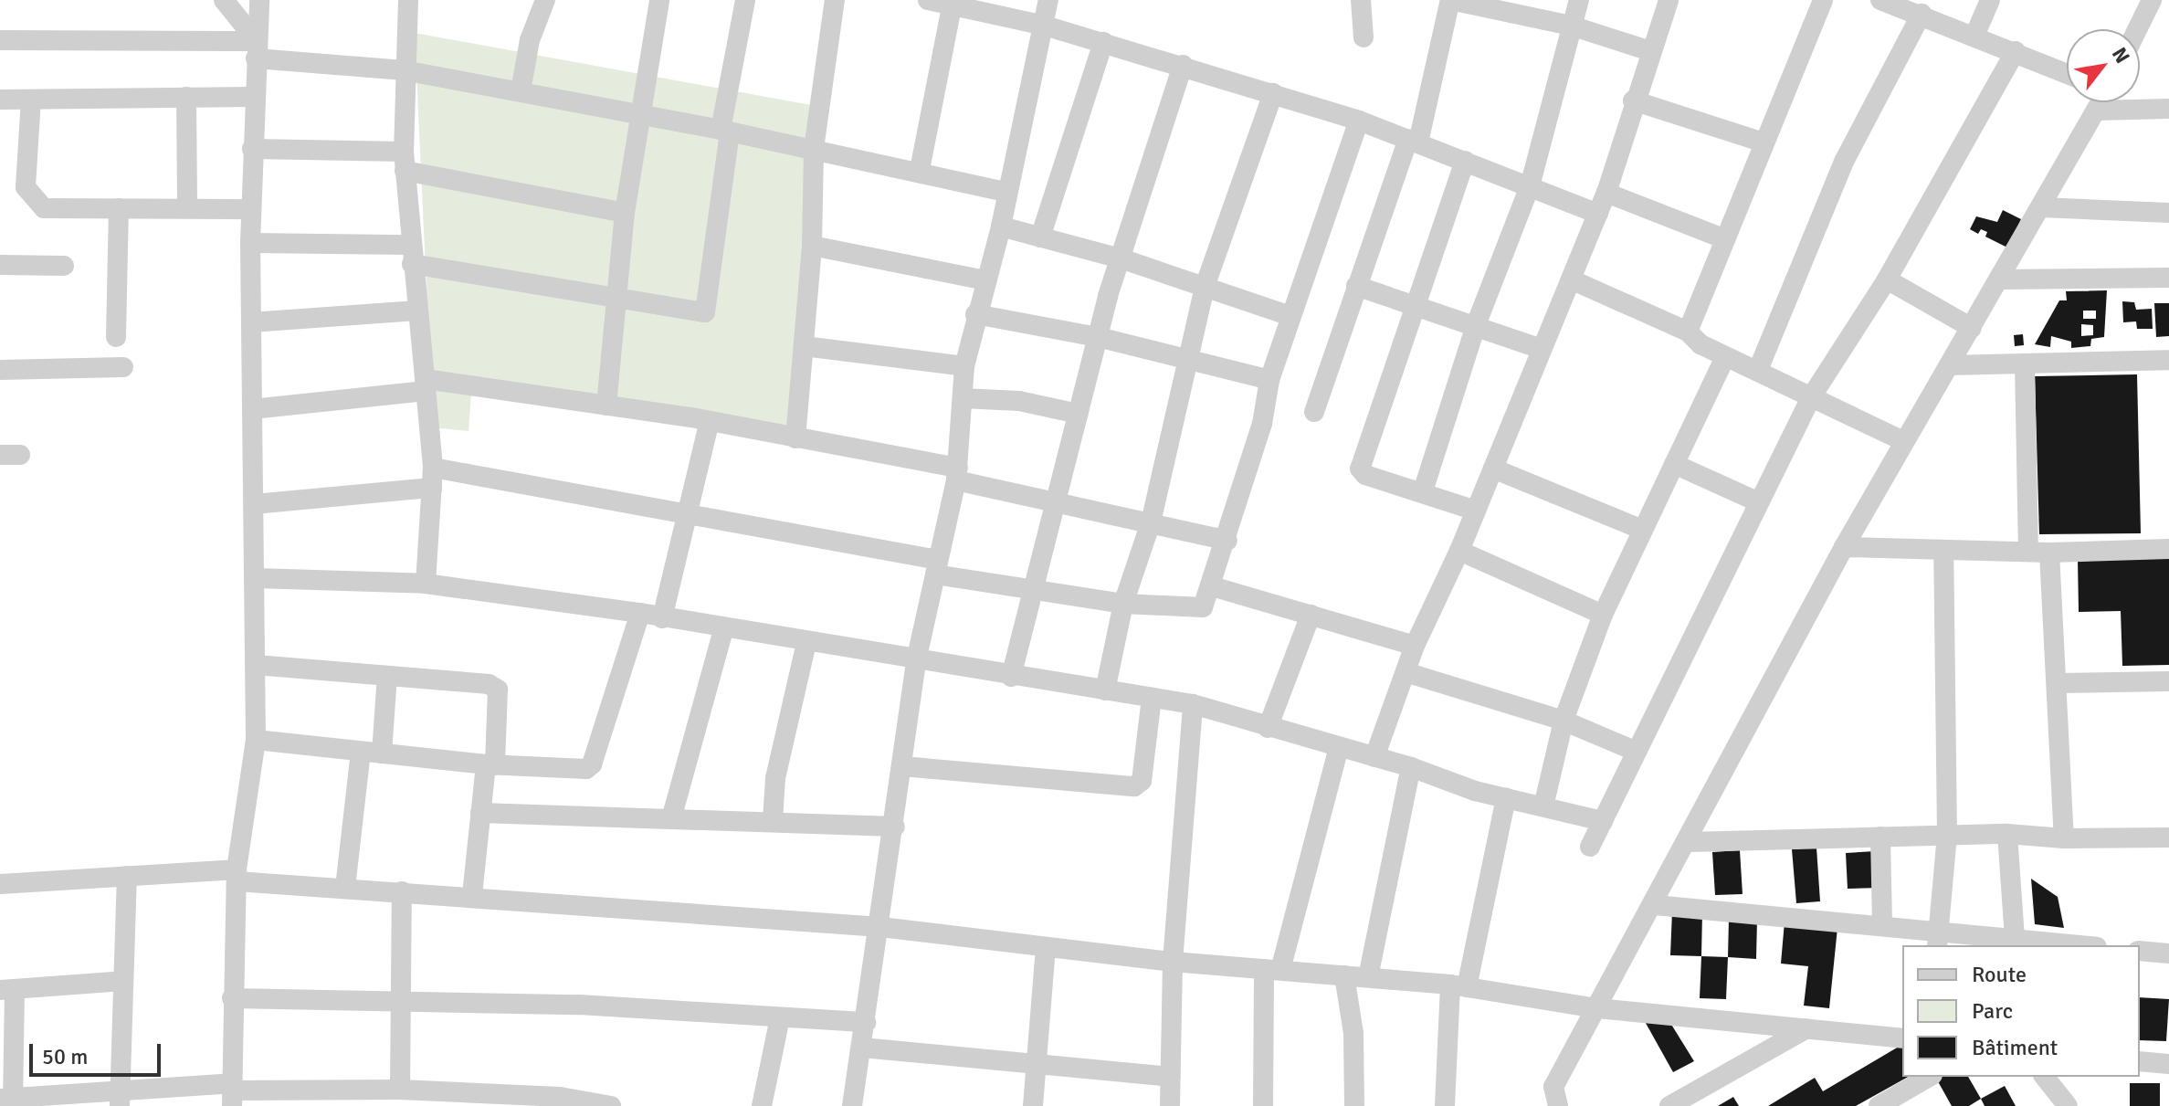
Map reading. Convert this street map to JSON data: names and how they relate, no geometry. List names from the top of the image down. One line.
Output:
{"legend":["Route","Parc","Bâtiment"],"scale_bar":"50 m","north":"top right"}
